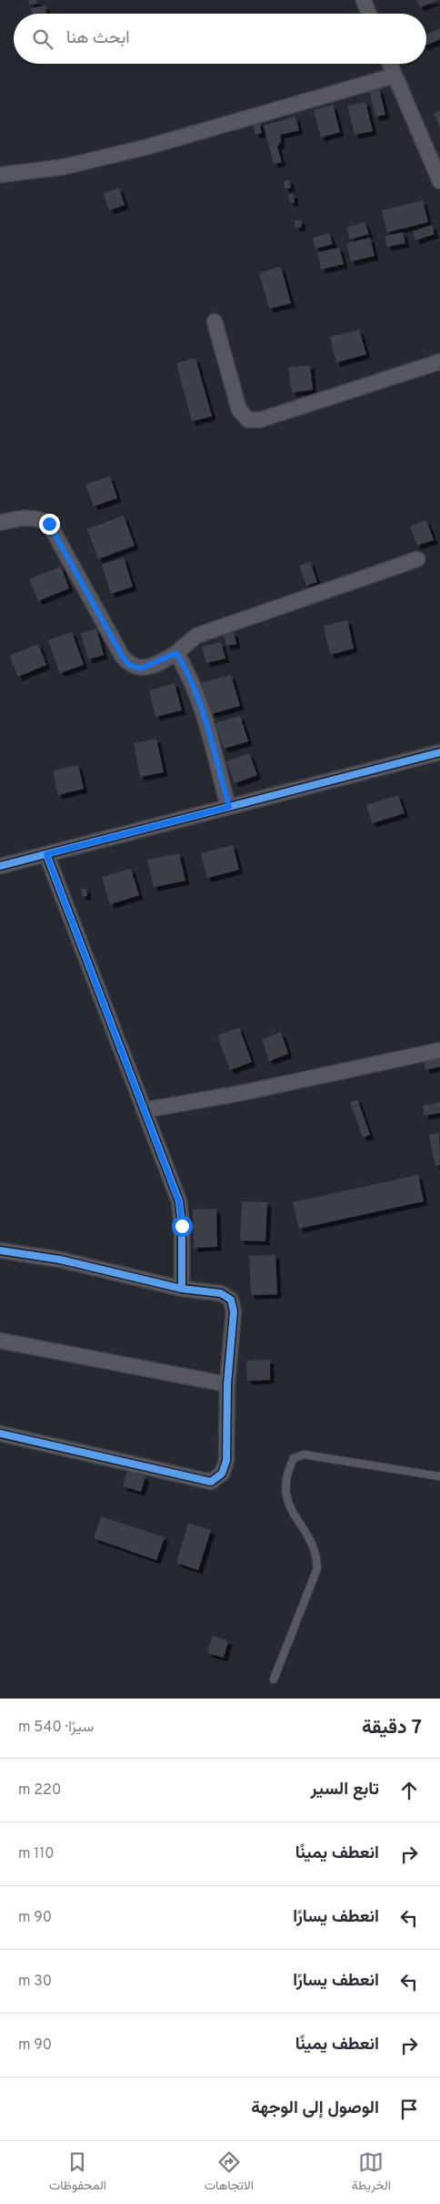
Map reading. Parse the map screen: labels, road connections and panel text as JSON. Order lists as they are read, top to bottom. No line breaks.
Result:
{"page":{"search":"ابحث هنا","heading":["7 دقيقة","سيرًا · 540 m"],"list":[["تابع السير","220 m"],["انعطف يمينًا","110 m"],["انعطف يسارًا","90 m"],["انعطف يسارًا","30 m"],["انعطف يمينًا","90 m"],"الوصول إلى الوجهة"],"nav":["الخريطة","الاتجاهات","المحفوظات"]}}
